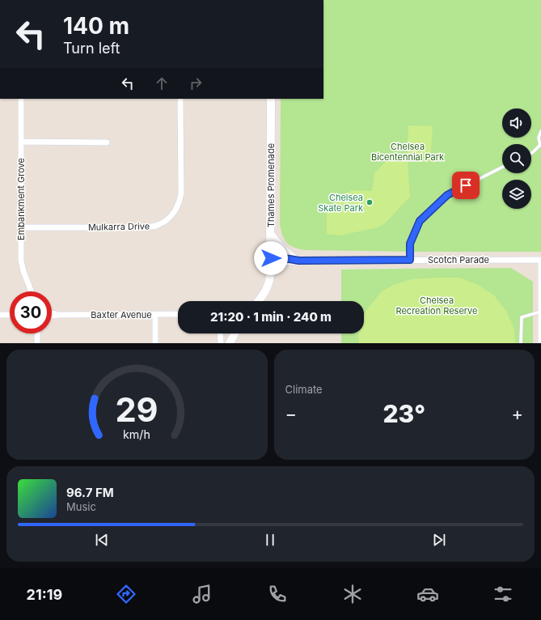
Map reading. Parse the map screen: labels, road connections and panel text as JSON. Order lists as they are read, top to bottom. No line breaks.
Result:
{"streets":{"main road":["Thames Promenade"],"street":["Embankment Grove","Mulkarra Drive","Scotch Parade","Baxter Avenue"]},"crossings":[["Thames Promenade","Scotch Parade"],["Embankment Grove","Mulkarra Drive"]],"parks":["Chelsea Bicentennial Park","Chelsea Recreation Reserve"],"places":["Chelsea Skate Park"],"page":{"turn":["140 m","Turn left"],"limit":"30","trip":"21:20 · 1 min · 240 m","tile":"Climate","heat":["−","23°","+"],"song":["96.7 FM","Music"],"tabs":"21:19","gauge":["29","km/h"]}}
